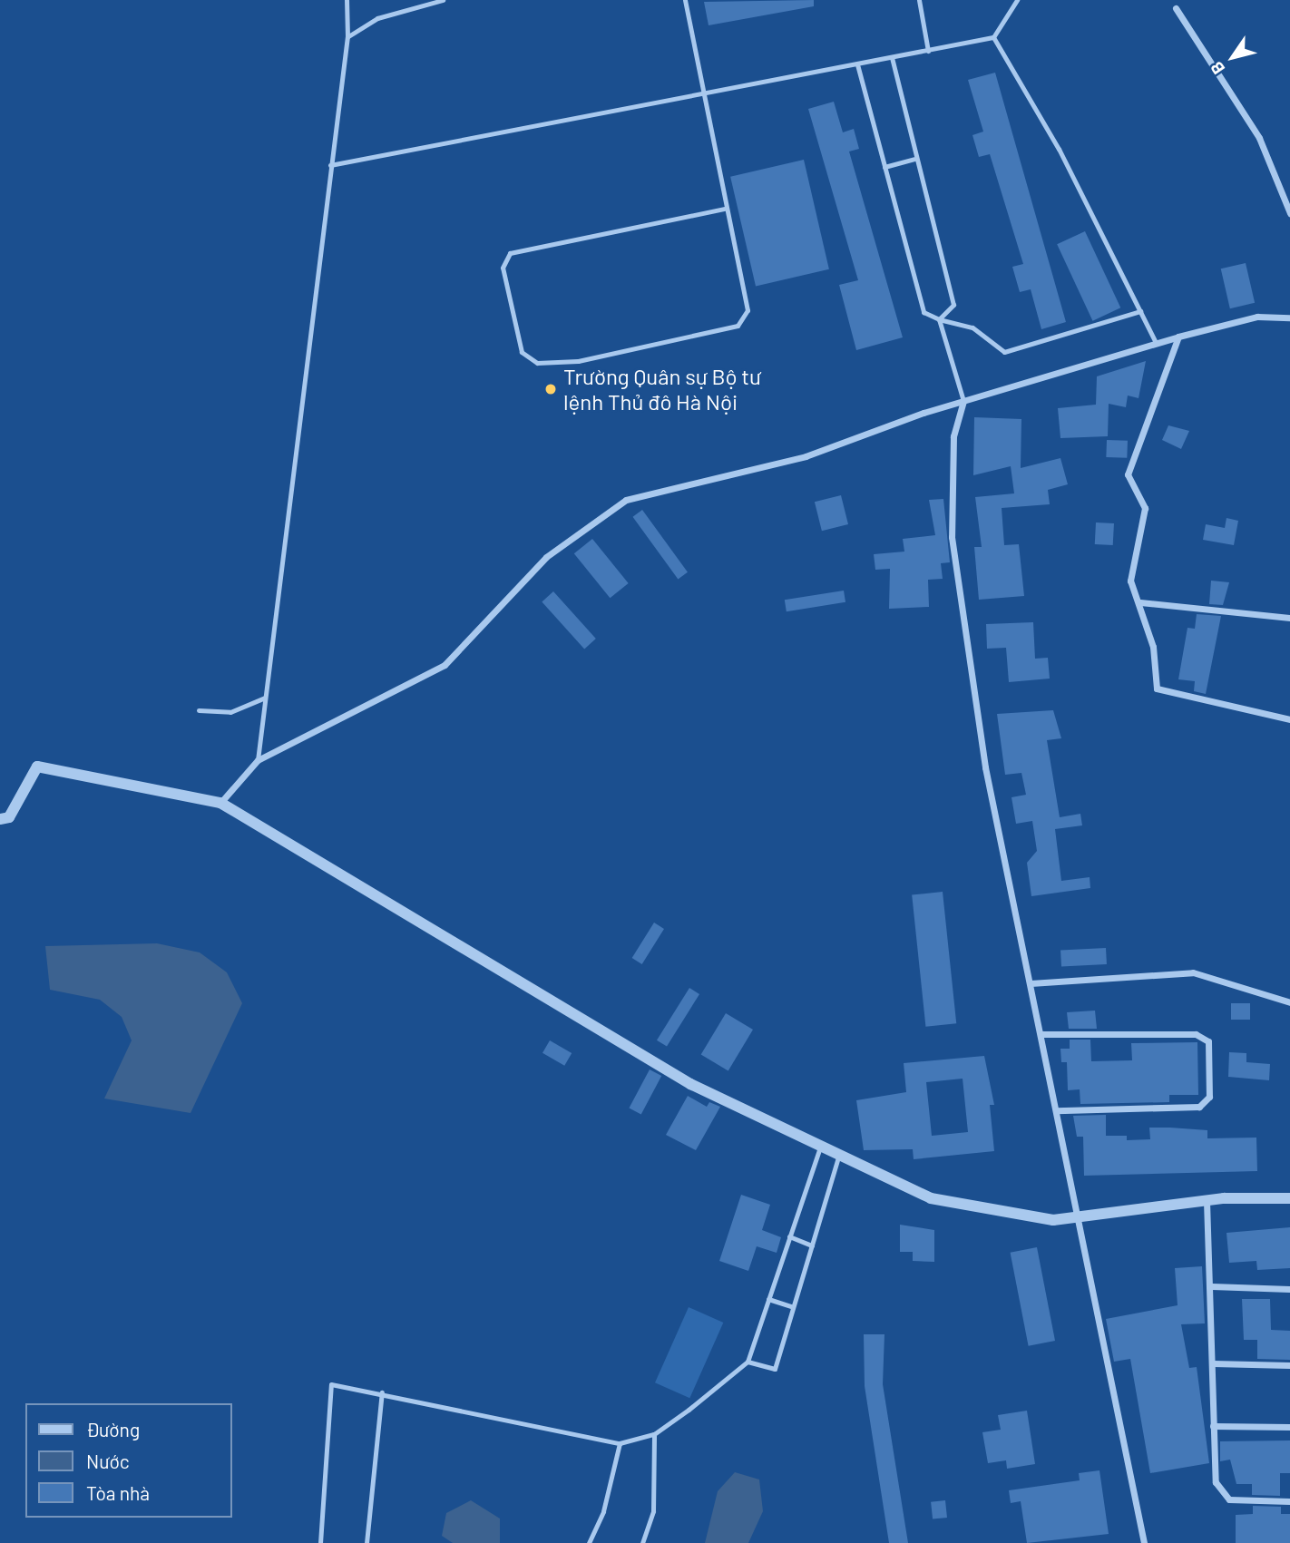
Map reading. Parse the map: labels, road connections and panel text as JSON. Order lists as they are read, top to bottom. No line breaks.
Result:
{"places":["Trường Quân sự Bộ tư lệnh Thủ đô Hà Nội"],"legend":["Đường","Nước","Tòa nhà"],"north":"bottom left"}
